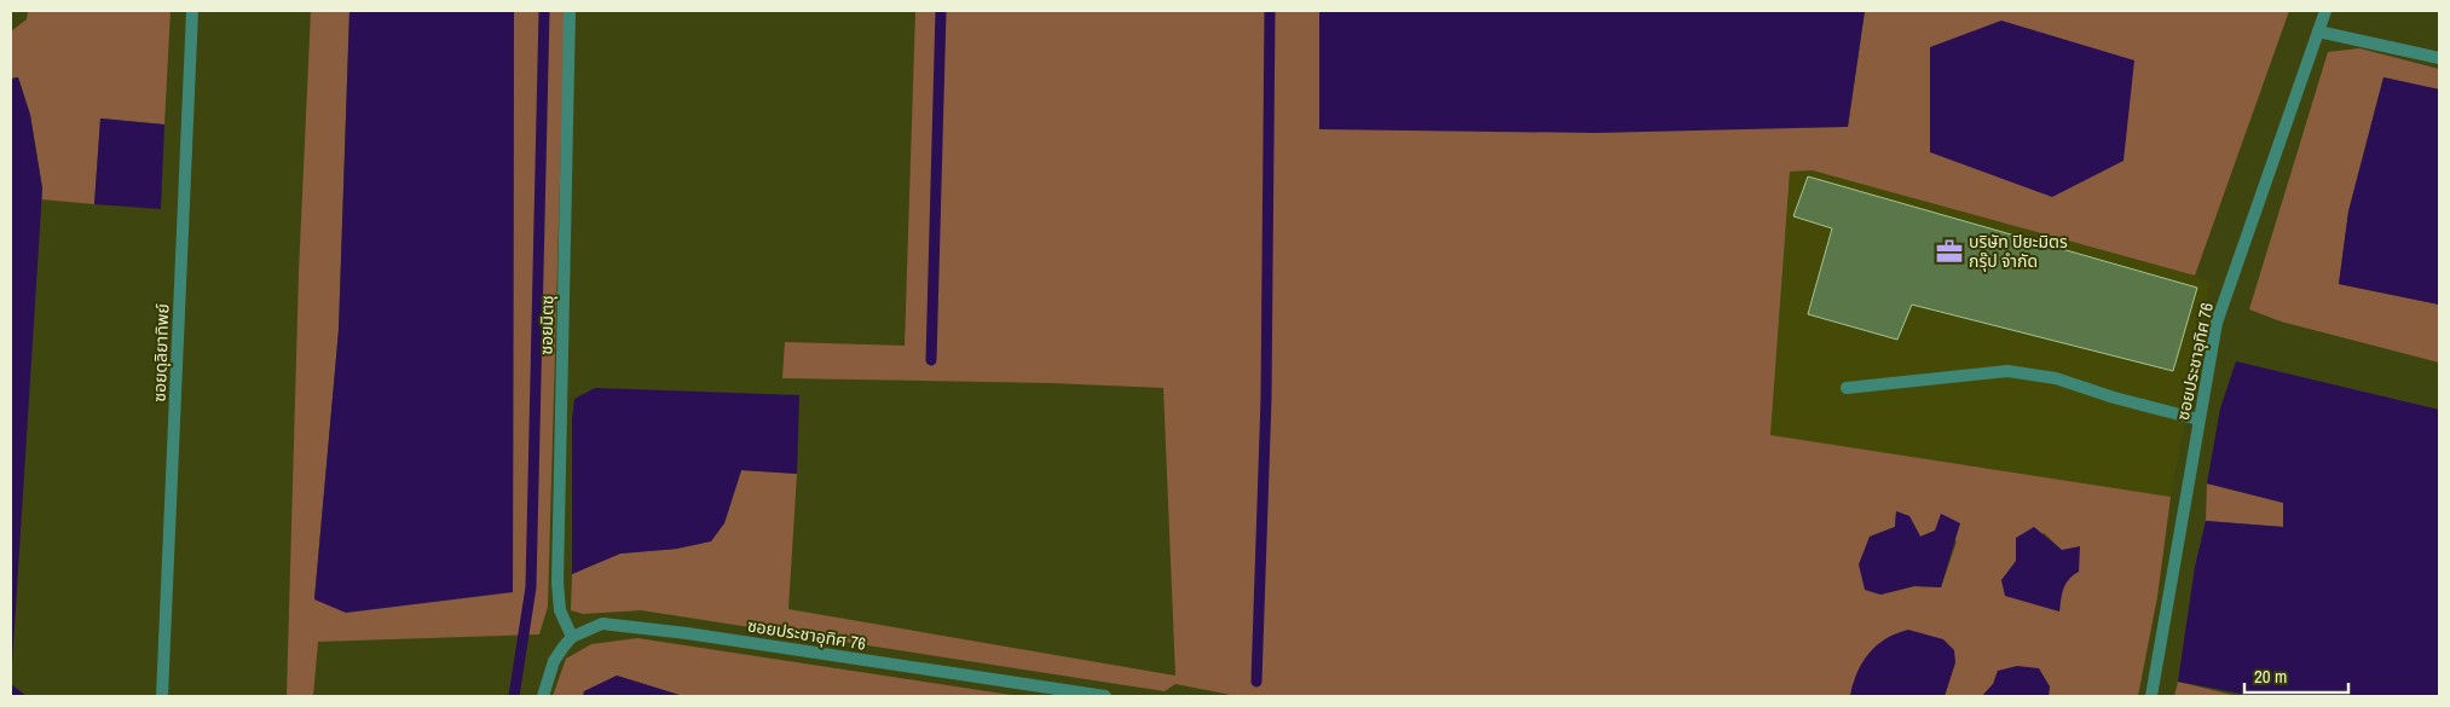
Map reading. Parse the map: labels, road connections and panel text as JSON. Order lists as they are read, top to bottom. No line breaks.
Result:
{"streets":{"street":["ซอยมิตซุ","ซอยดุลิยาทิพย์","ซอยประชาอุทิศ 76"]},"crossings":[["ซอยมิตซุ","ซอยประชาอุทิศ 76"]],"places":{"office":["บริษัท ปิยะมิตร กรุ๊ป จำกัด"]},"scale_bar":"20 m"}
